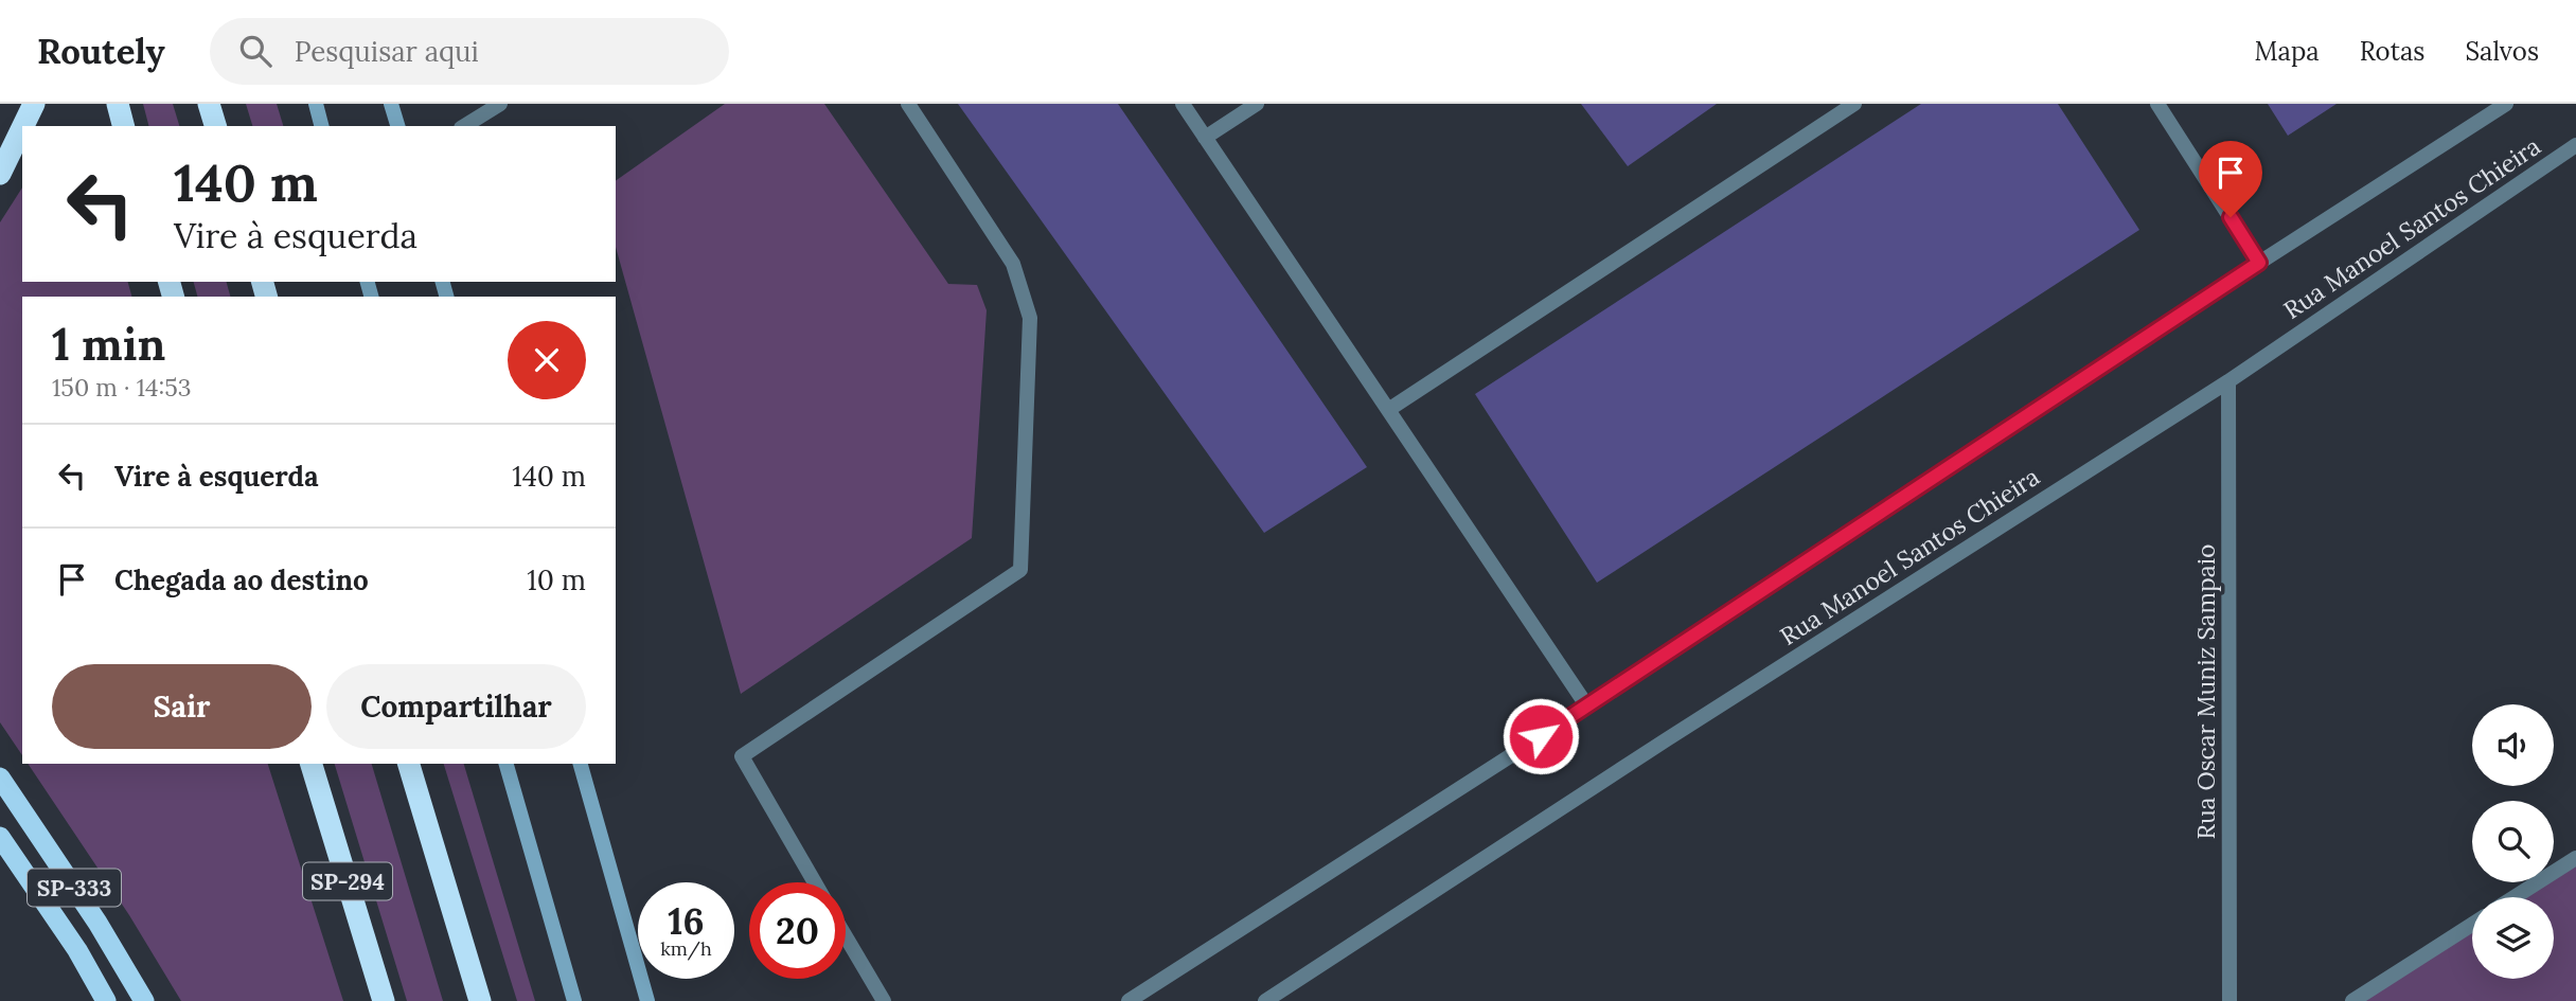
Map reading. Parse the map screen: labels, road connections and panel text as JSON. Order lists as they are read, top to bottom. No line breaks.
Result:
{"streets":{"highway":["SP-294","SP-333"],"street":["Rua Manoel Santos Chieira","Rua Oscar Muniz Sampaio"]},"crossings":[["Rua Manoel Santos Chieira","Rua Oscar Muniz Sampaio"]],"page":{"header":"Routely","search":"Pesquisar aqui","nav":["Mapa","Rotas","Salvos"],"turn":["140 m","Vire à esquerda"],"heading":["1 min","150 m · 14:53"],"list":[{"name":"Vire à esquerda","value":"140 m"},{"name":"Chegada ao destino","value":"10 m"}],"buttons":["Sair","Compartilhar"],"speed":"16 km/h","limit":"20"}}
